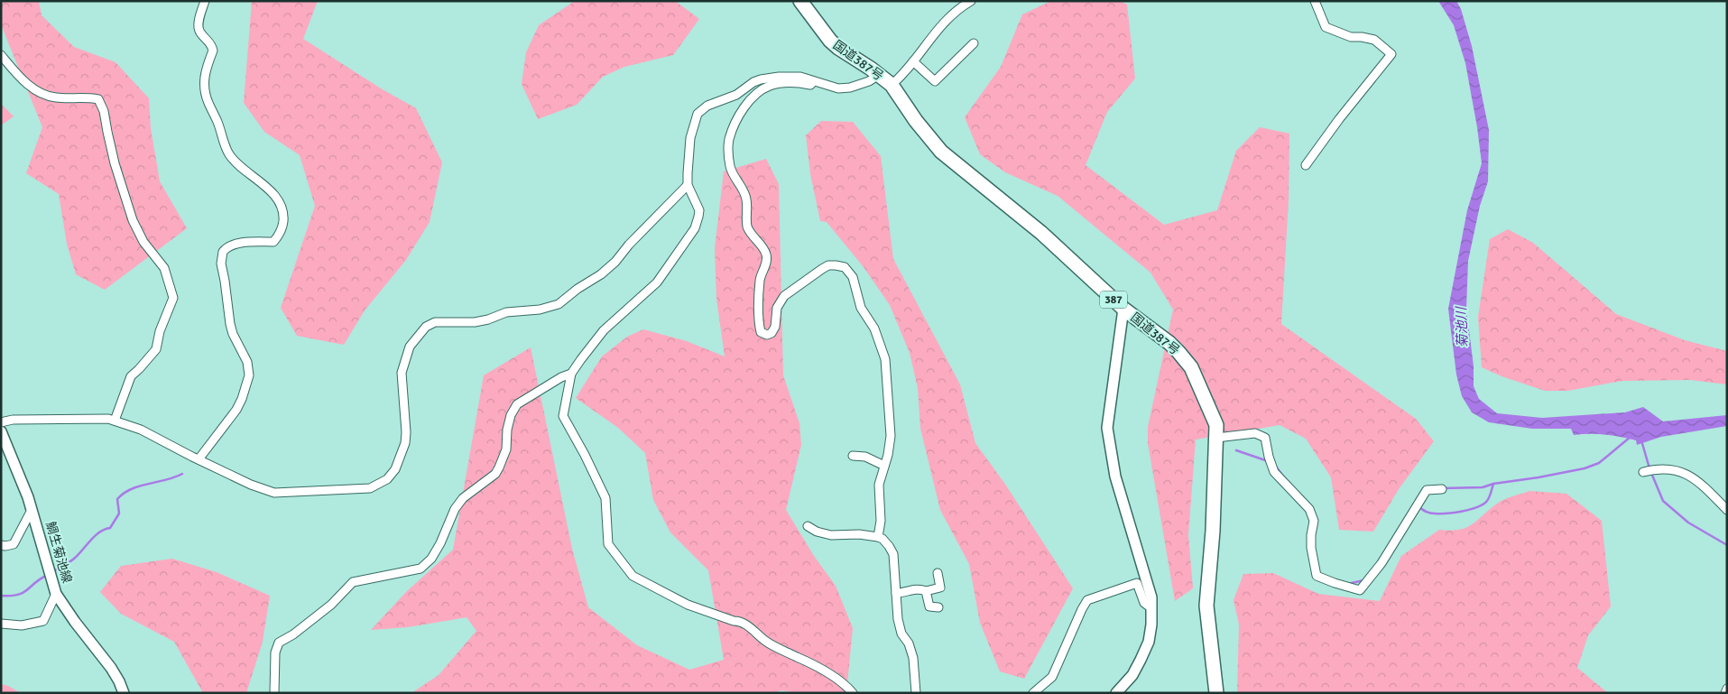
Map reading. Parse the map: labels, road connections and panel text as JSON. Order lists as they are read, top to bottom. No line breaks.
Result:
{"streets":{"highway":["国道387号","387"],"street":["鯛生菊池線"]},"water":["菊池川"]}
